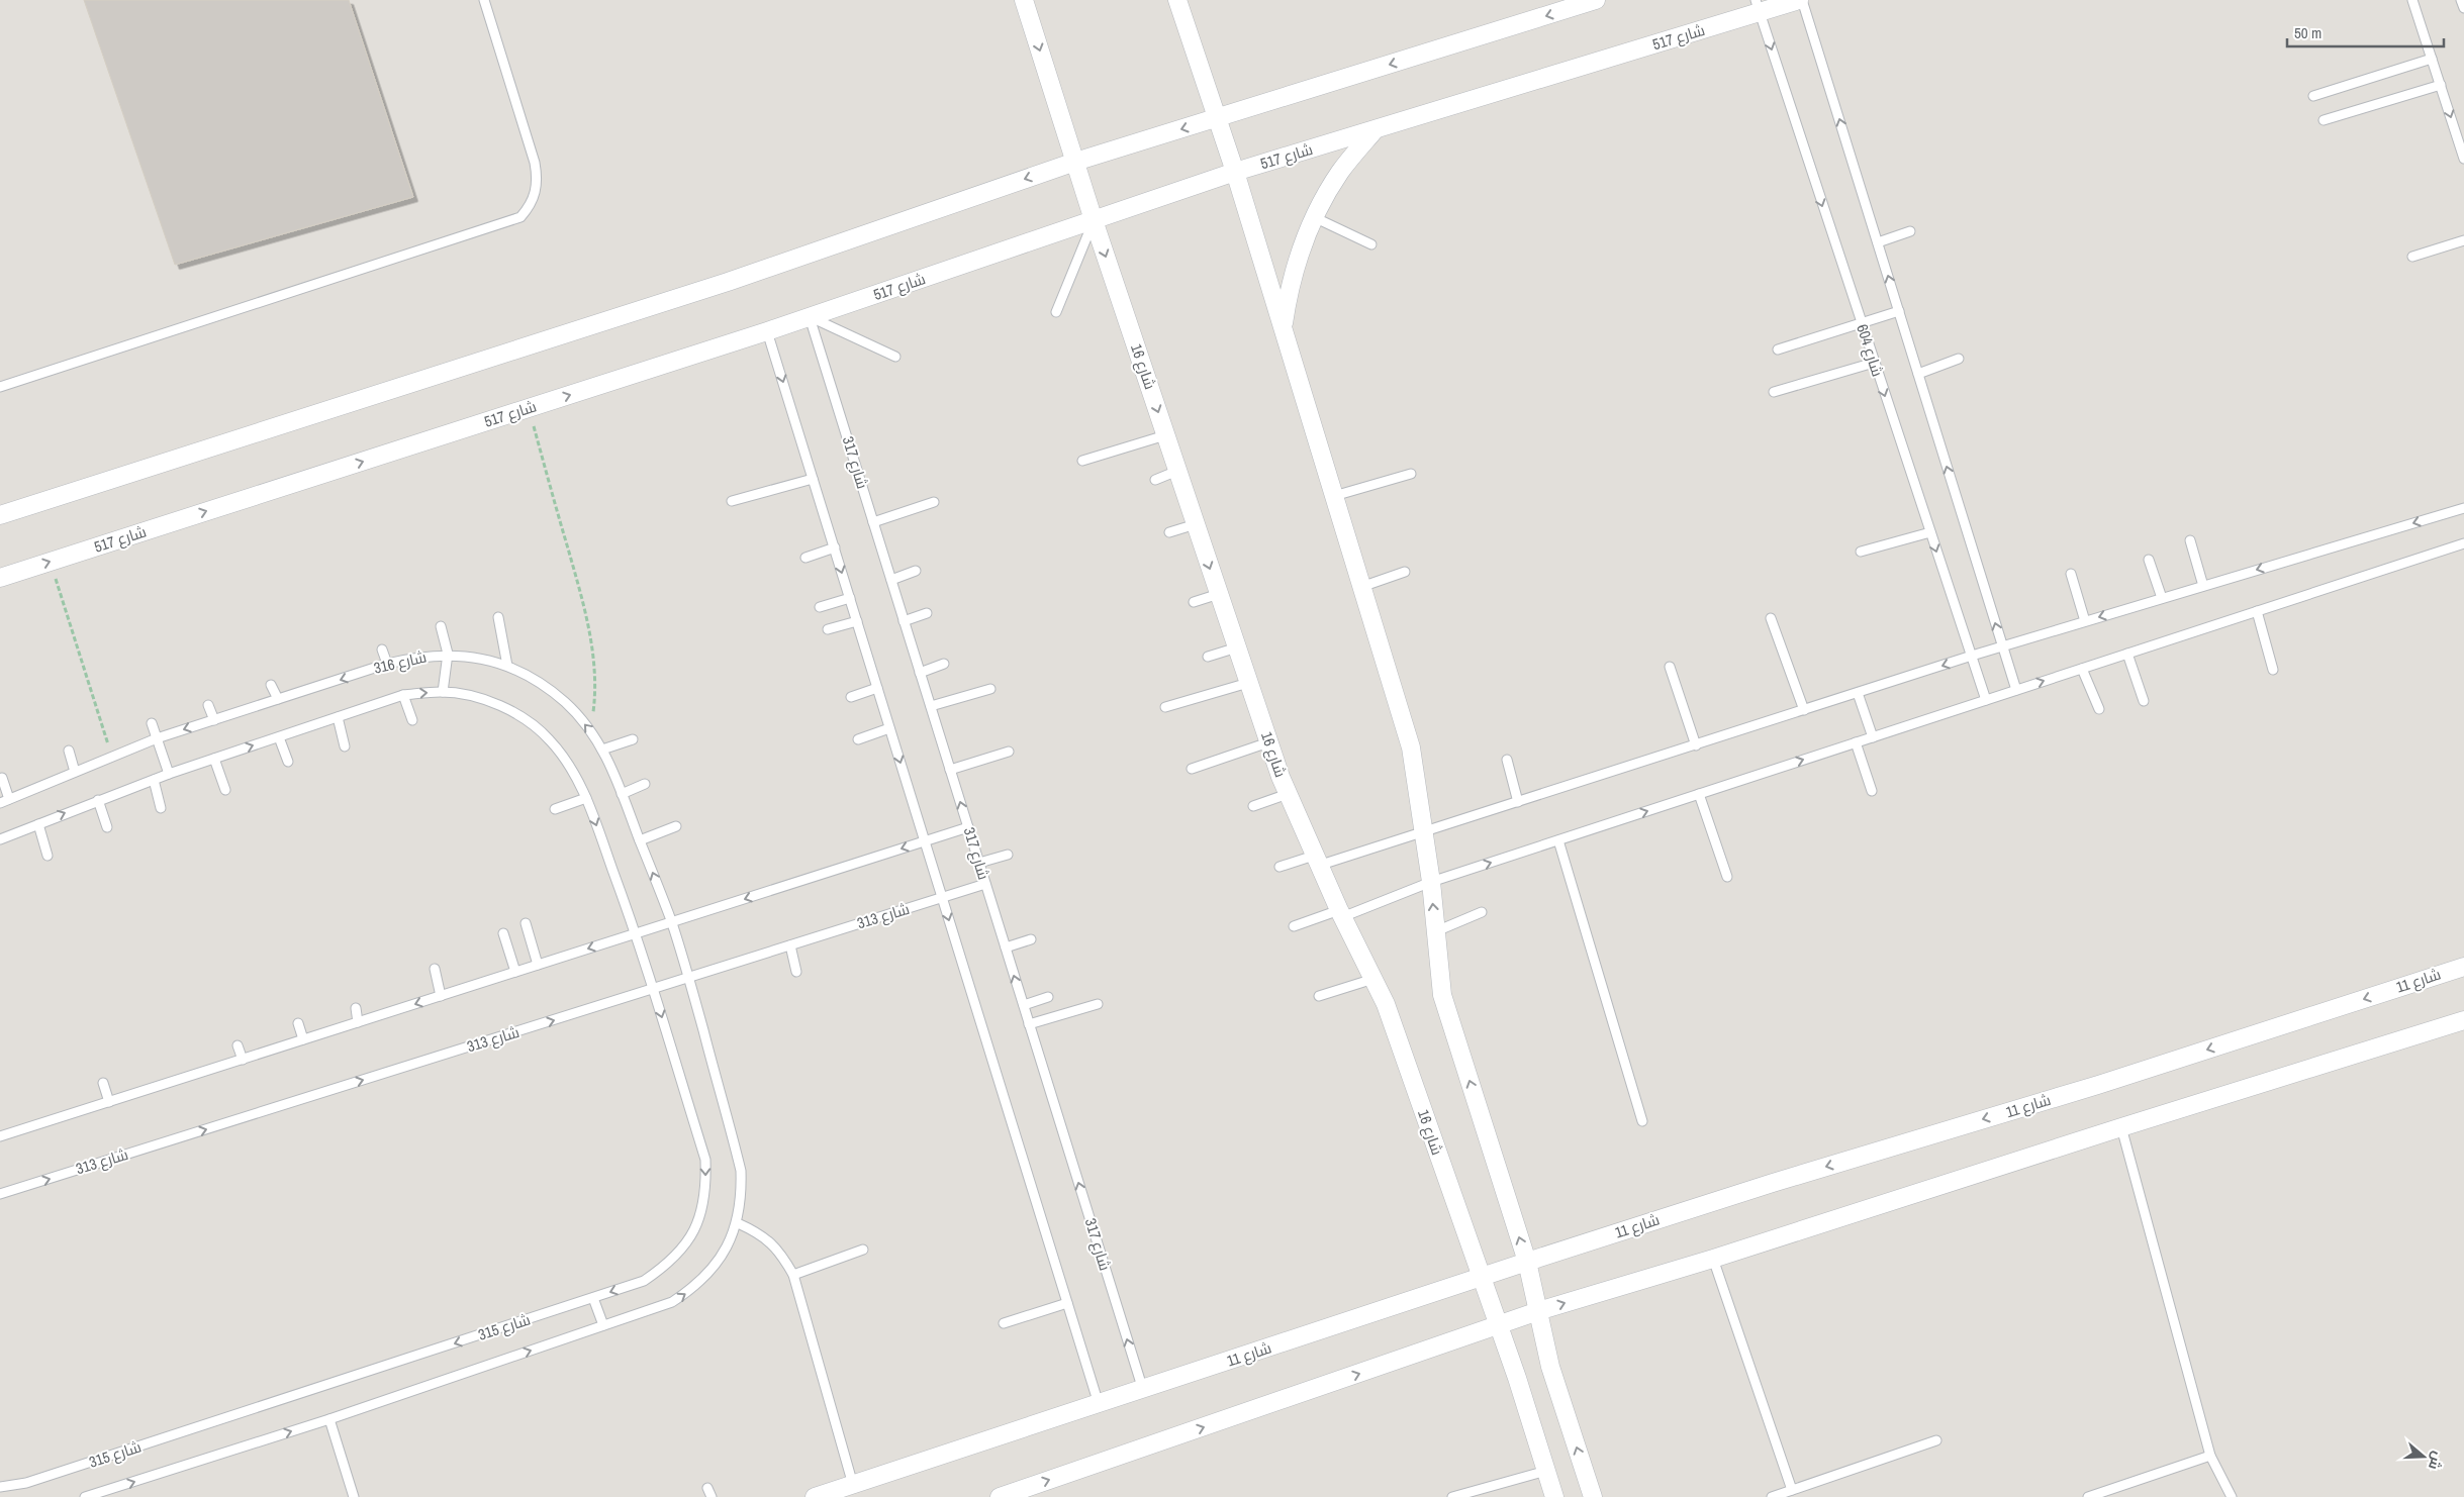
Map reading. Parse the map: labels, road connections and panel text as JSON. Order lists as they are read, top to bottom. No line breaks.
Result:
{"streets":{"street":["شارع 517","شارع 16","شارع 11"],"lane":["شارع 604","شارع 317","شارع 316","شارع 313","شارع 315"]},"crossings":[["شارع 517","شارع 604"],["شارع 517","شارع 16"],["شارع 517","شارع 317"],["شارع 16","شارع 11"],["شارع 317","شارع 313"],["شارع 317","شارع 11"],["شارع 316","شارع 315"],["شارع 313","شارع 315"]],"one_way":["شارع 316"],"scale_bar":"50 m","north":"right"}
